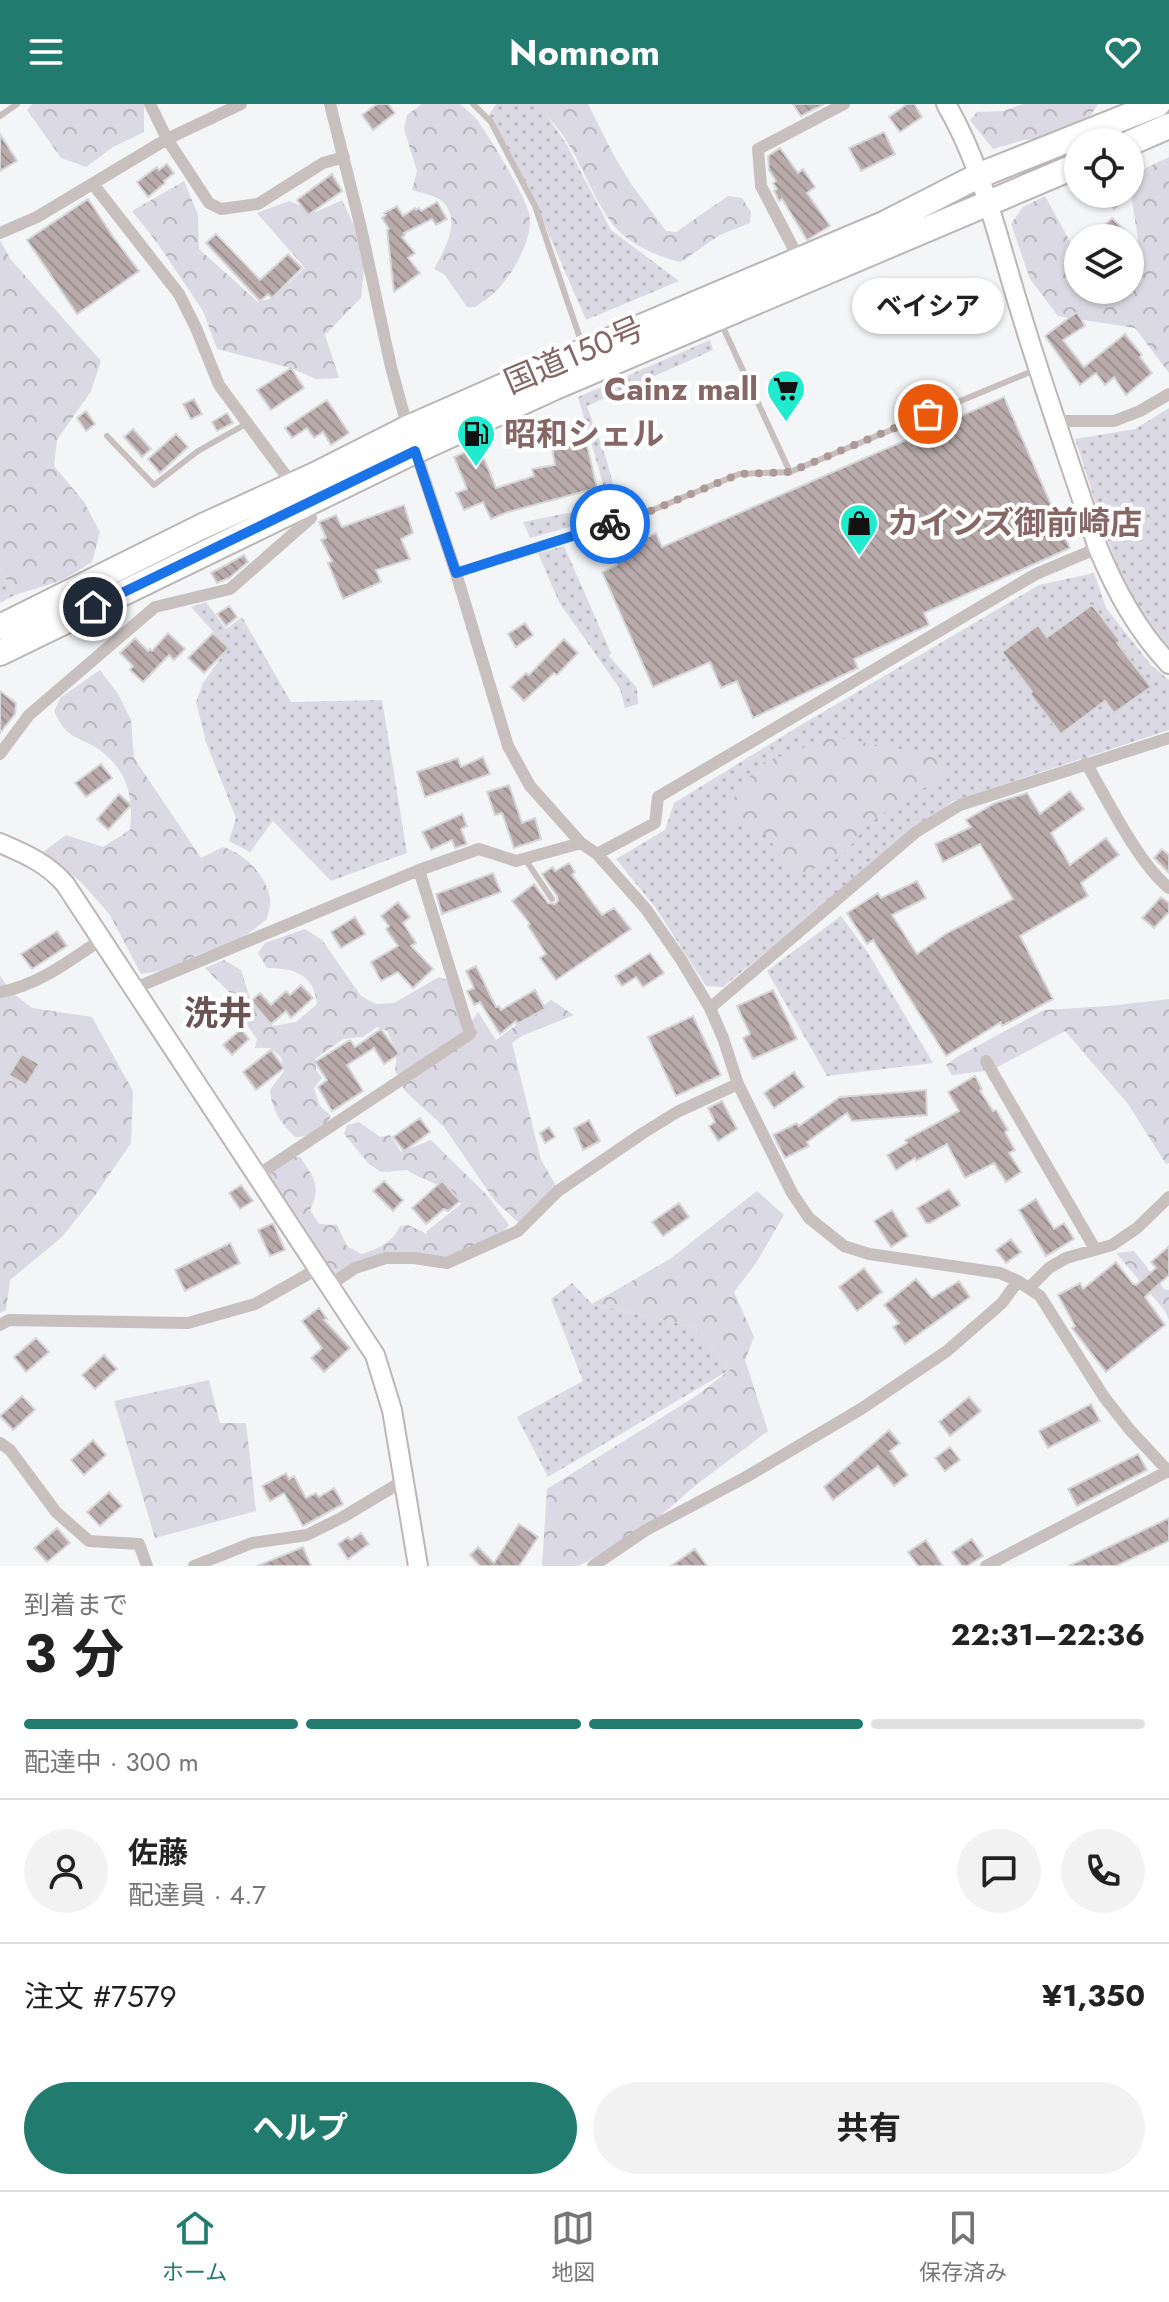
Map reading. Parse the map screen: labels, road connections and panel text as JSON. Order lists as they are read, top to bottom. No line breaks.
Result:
{"streets":{"highway":["国道150号"]},"districts":["洗井"],"places":{"other":["ベイシア"],"supermarket":["Cainz mall"],"fuel station":["昭和シェル"],"shop":["カインズ御前崎店"]},"page":{"header":"Nomnom","bubble":"ベイシア","heading":["3 分","到着まで","22:31–22:36"],"panel":["佐藤","配達員 · 4.7","注文 #7579","¥1,350"],"bar":"配達中 · 300 m","buttons":["ヘルプ","共有"],"tabs":["ホーム","地図","保存済み"]}}
